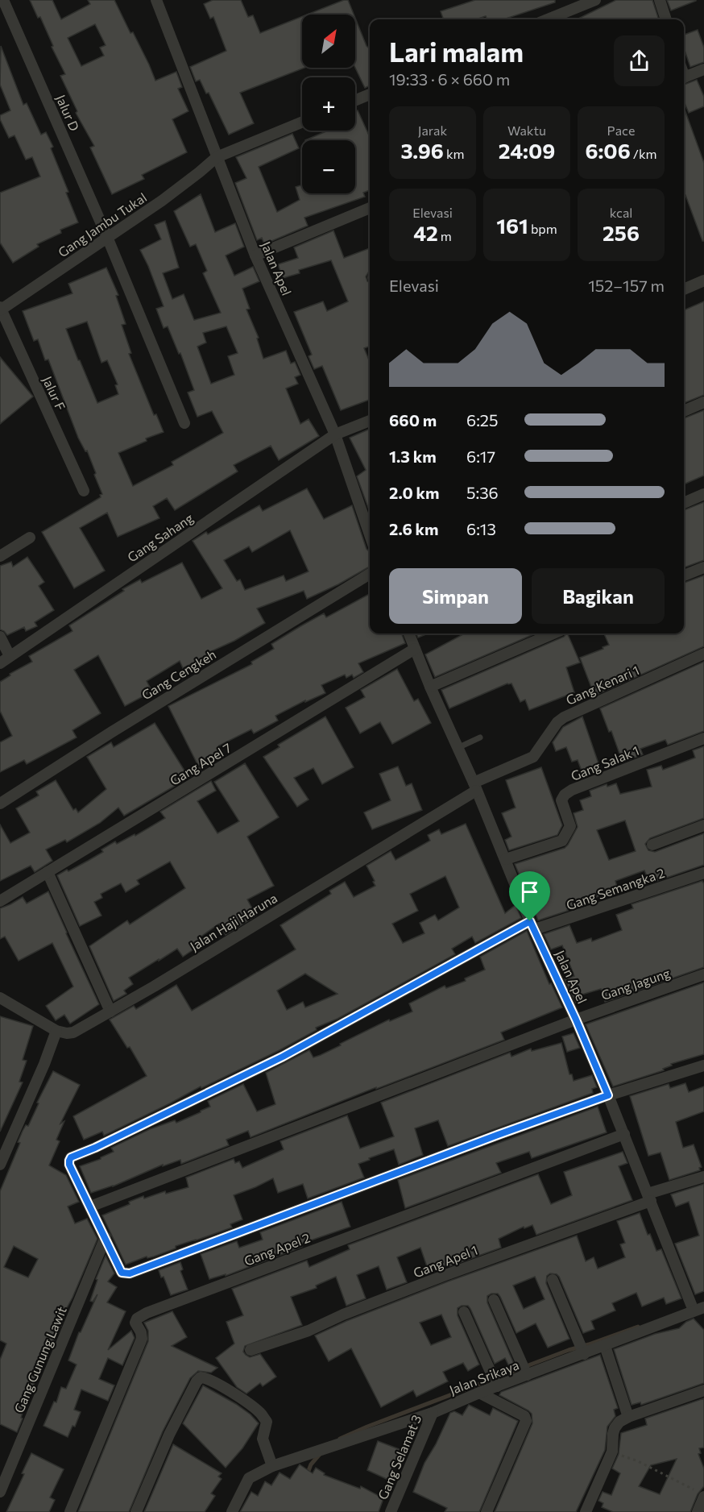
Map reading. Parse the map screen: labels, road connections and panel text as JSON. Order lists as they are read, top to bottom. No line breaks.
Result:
{"streets":{"street":["Jalur D","Gang Jambu Tukal","Jalan Apel","Jalur F","Gang Sahang","Gang Cengkeh","Gang Kenari 1","Gang Salak 1","Gang Apel 7","Gang Semangka 2","Jalan Haji Haruna","Gang Jagung","Gang Apel 2","Gang Apel 1","Gang Gunung Lawit","Jalan Srikaya","Gang Selamat 3"]},"crossings":[["Jalur D","Gang Jambu Tukal"],["Gang Jambu Tukal","Jalan Apel"],["Gang Jambu Tukal","Jalur F"],["Jalan Apel","Gang Sahang"],["Jalan Apel","Gang Kenari 1"],["Jalan Apel","Gang Salak 1"],["Jalan Apel","Gang Apel 7"],["Jalan Apel","Gang Semangka 2"],["Jalan Apel","Jalan Haji Haruna"],["Jalan Apel","Gang Jagung"],["Jalan Apel","Gang Apel 2"],["Jalan Apel","Gang Apel 1"],["Jalan Apel","Jalan Srikaya"],["Gang Kenari 1","Jalan Haji Haruna"],["Gang Semangka 2","Gang Jagung"],["Jalan Srikaya","Gang Selamat 3"]],"north":"top right","page":{"map_buttons":["+","−"],"heading":["Lari malam","19:33 · 6 × 660 m"],"stats":[["Jarak","3.96 km"],["Waktu","24:09"],["Pace","6:06 /km"],["Elevasi","42 m"],["161 bpm"],["kcal","256"]],"chart":["Elevasi","152–157 m"],"list":[{"name":"660 m","note":"6:25"},{"name":"1.3 km","note":"6:17"},{"name":"2.0 km","note":"5:36"},{"name":"2.6 km","note":"6:13"}],"buttons":["Simpan","Bagikan"]}}
